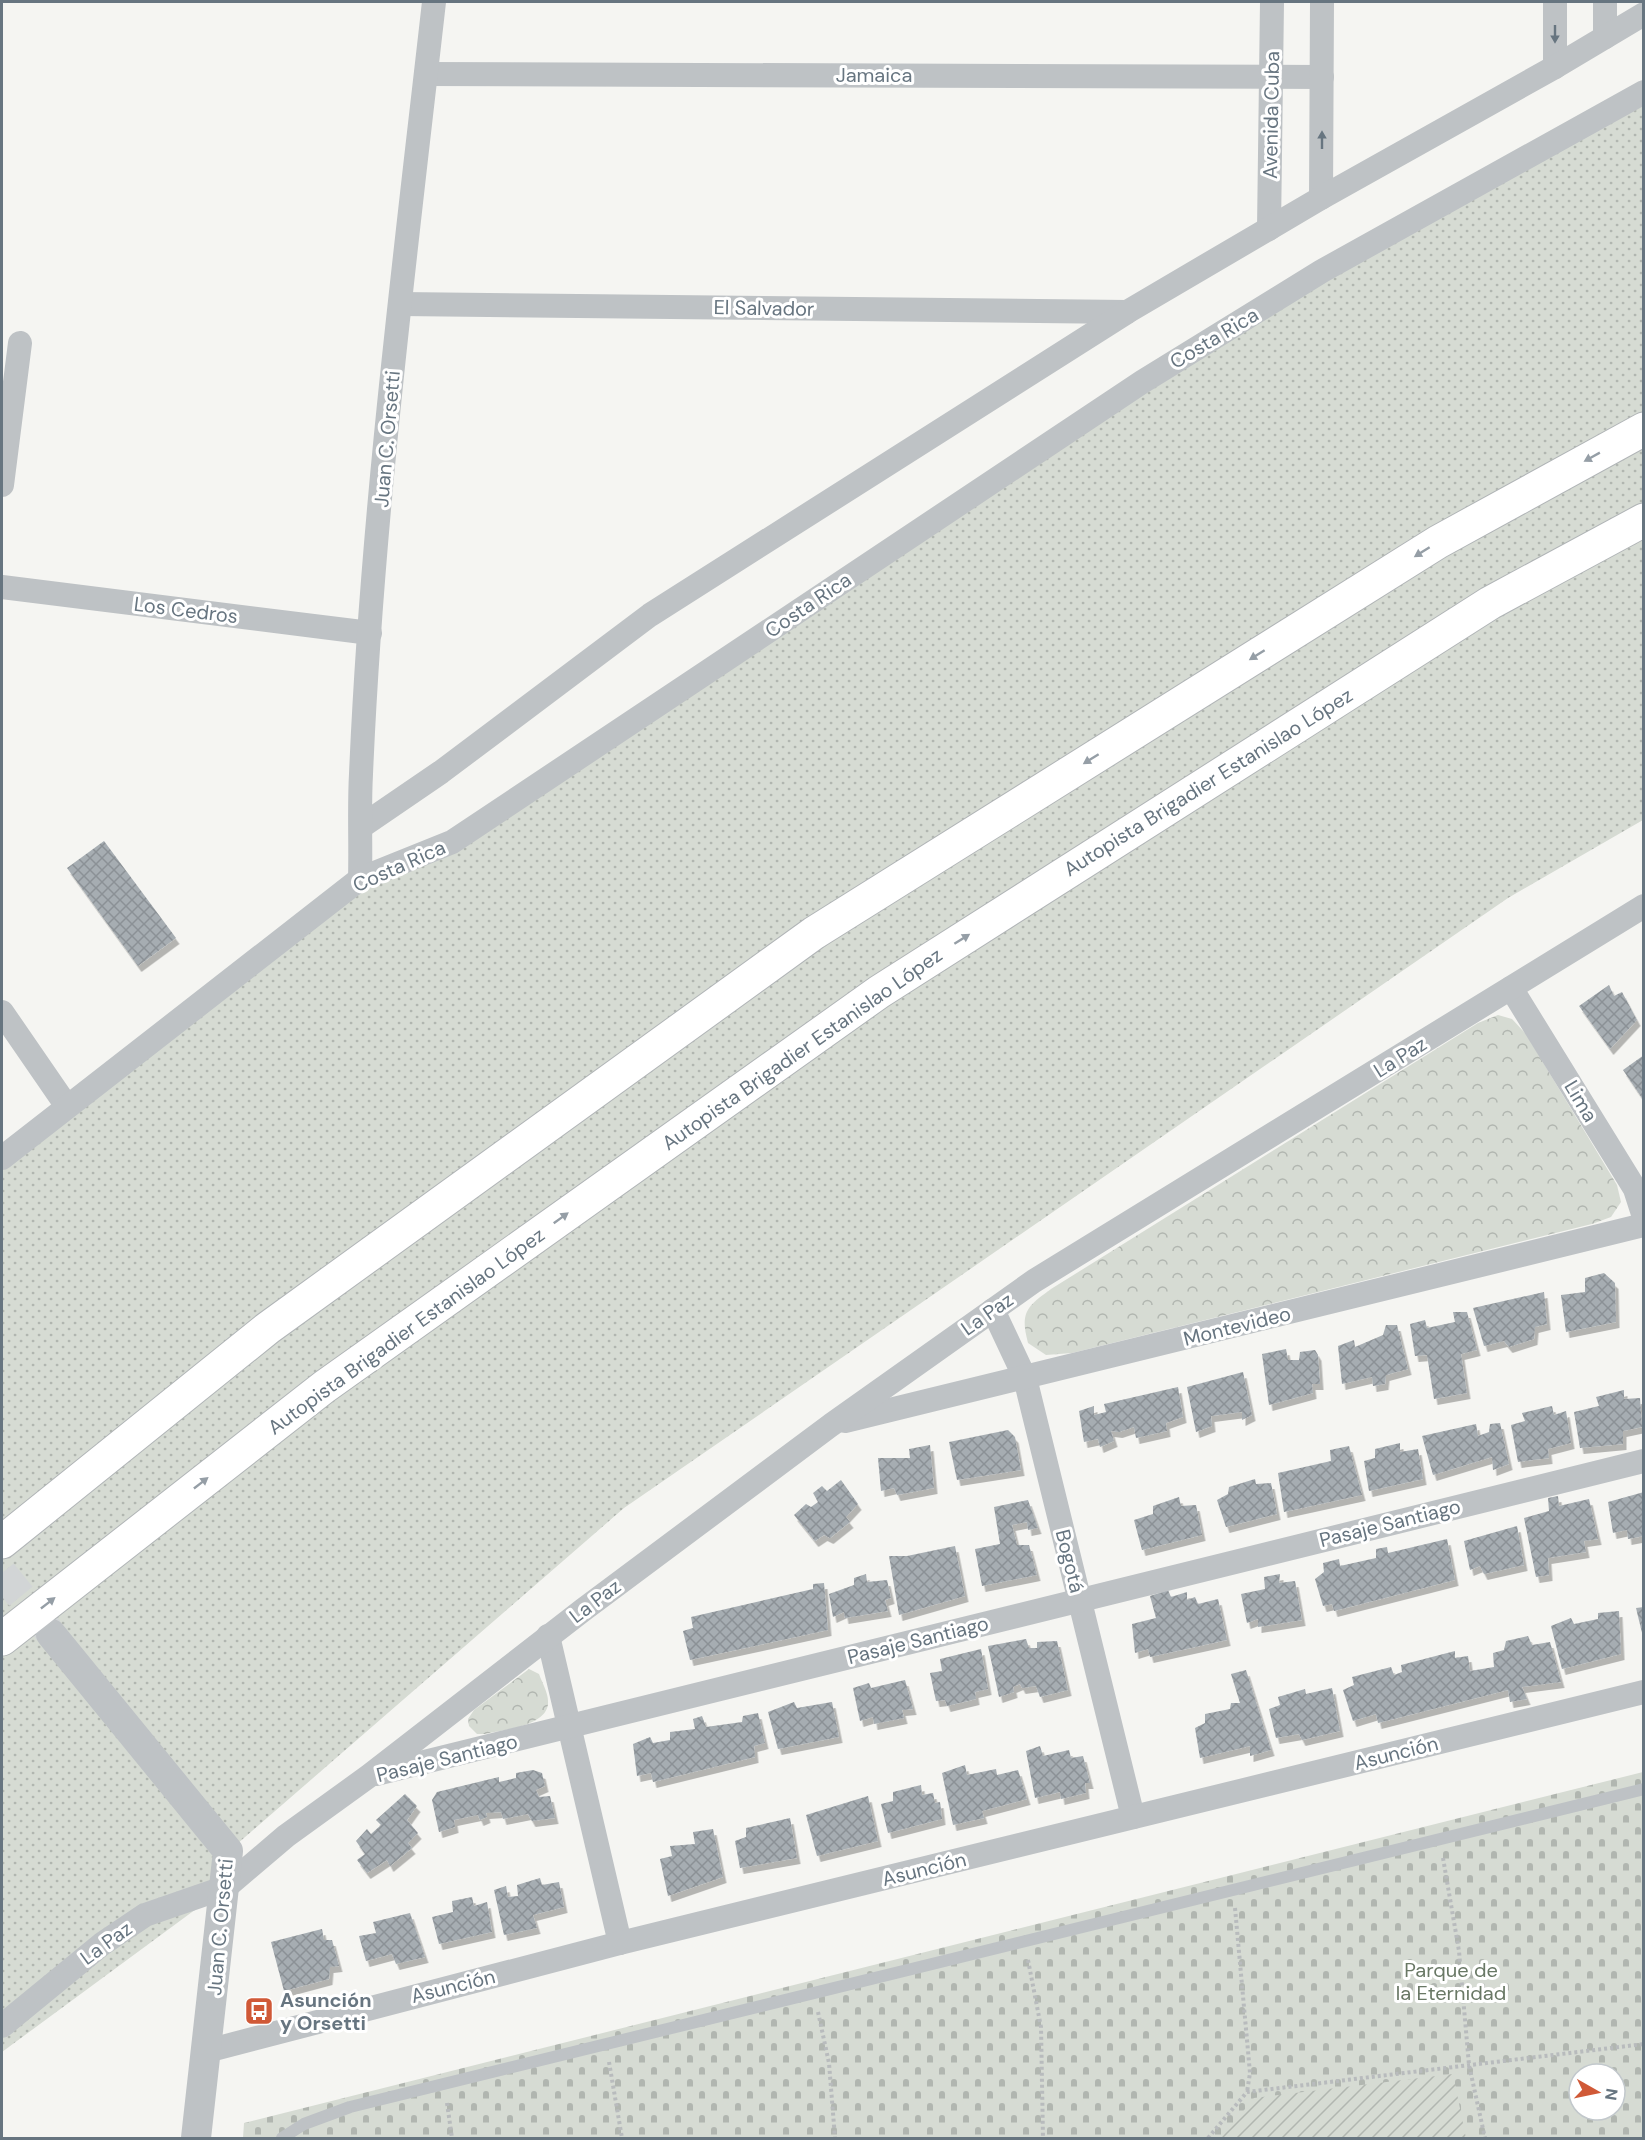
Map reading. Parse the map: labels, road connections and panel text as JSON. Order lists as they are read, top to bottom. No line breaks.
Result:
{"streets":{"highway":["Autopista Brigadier Estanislao López"],"street":["Jamaica","Avenida Cuba","El Salvador","Costa Rica","Juan C. Orsetti","Los Cedros","La Paz","Lima","Montevideo","Pasaje Santiago","Bogotá","Asunción"]},"crossings":[["Jamaica","Avenida Cuba"],["Jamaica","Juan C. Orsetti"],["El Salvador","Juan C. Orsetti"],["Costa Rica","Juan C. Orsetti"],["Juan C. Orsetti","Los Cedros"],["Juan C. Orsetti","La Paz"],["Juan C. Orsetti","Pasaje Santiago"],["Juan C. Orsetti","Asunción"],["La Paz","Lima"],["La Paz","Montevideo"],["La Paz","Pasaje Santiago"],["La Paz","Bogotá"],["Montevideo","Bogotá"],["Pasaje Santiago","Bogotá"],["Bogotá","Asunción"]],"parks":["Parque de la Eternidad"],"places":{"bus stop":["Asunción y Orsetti"]},"north":"right"}
